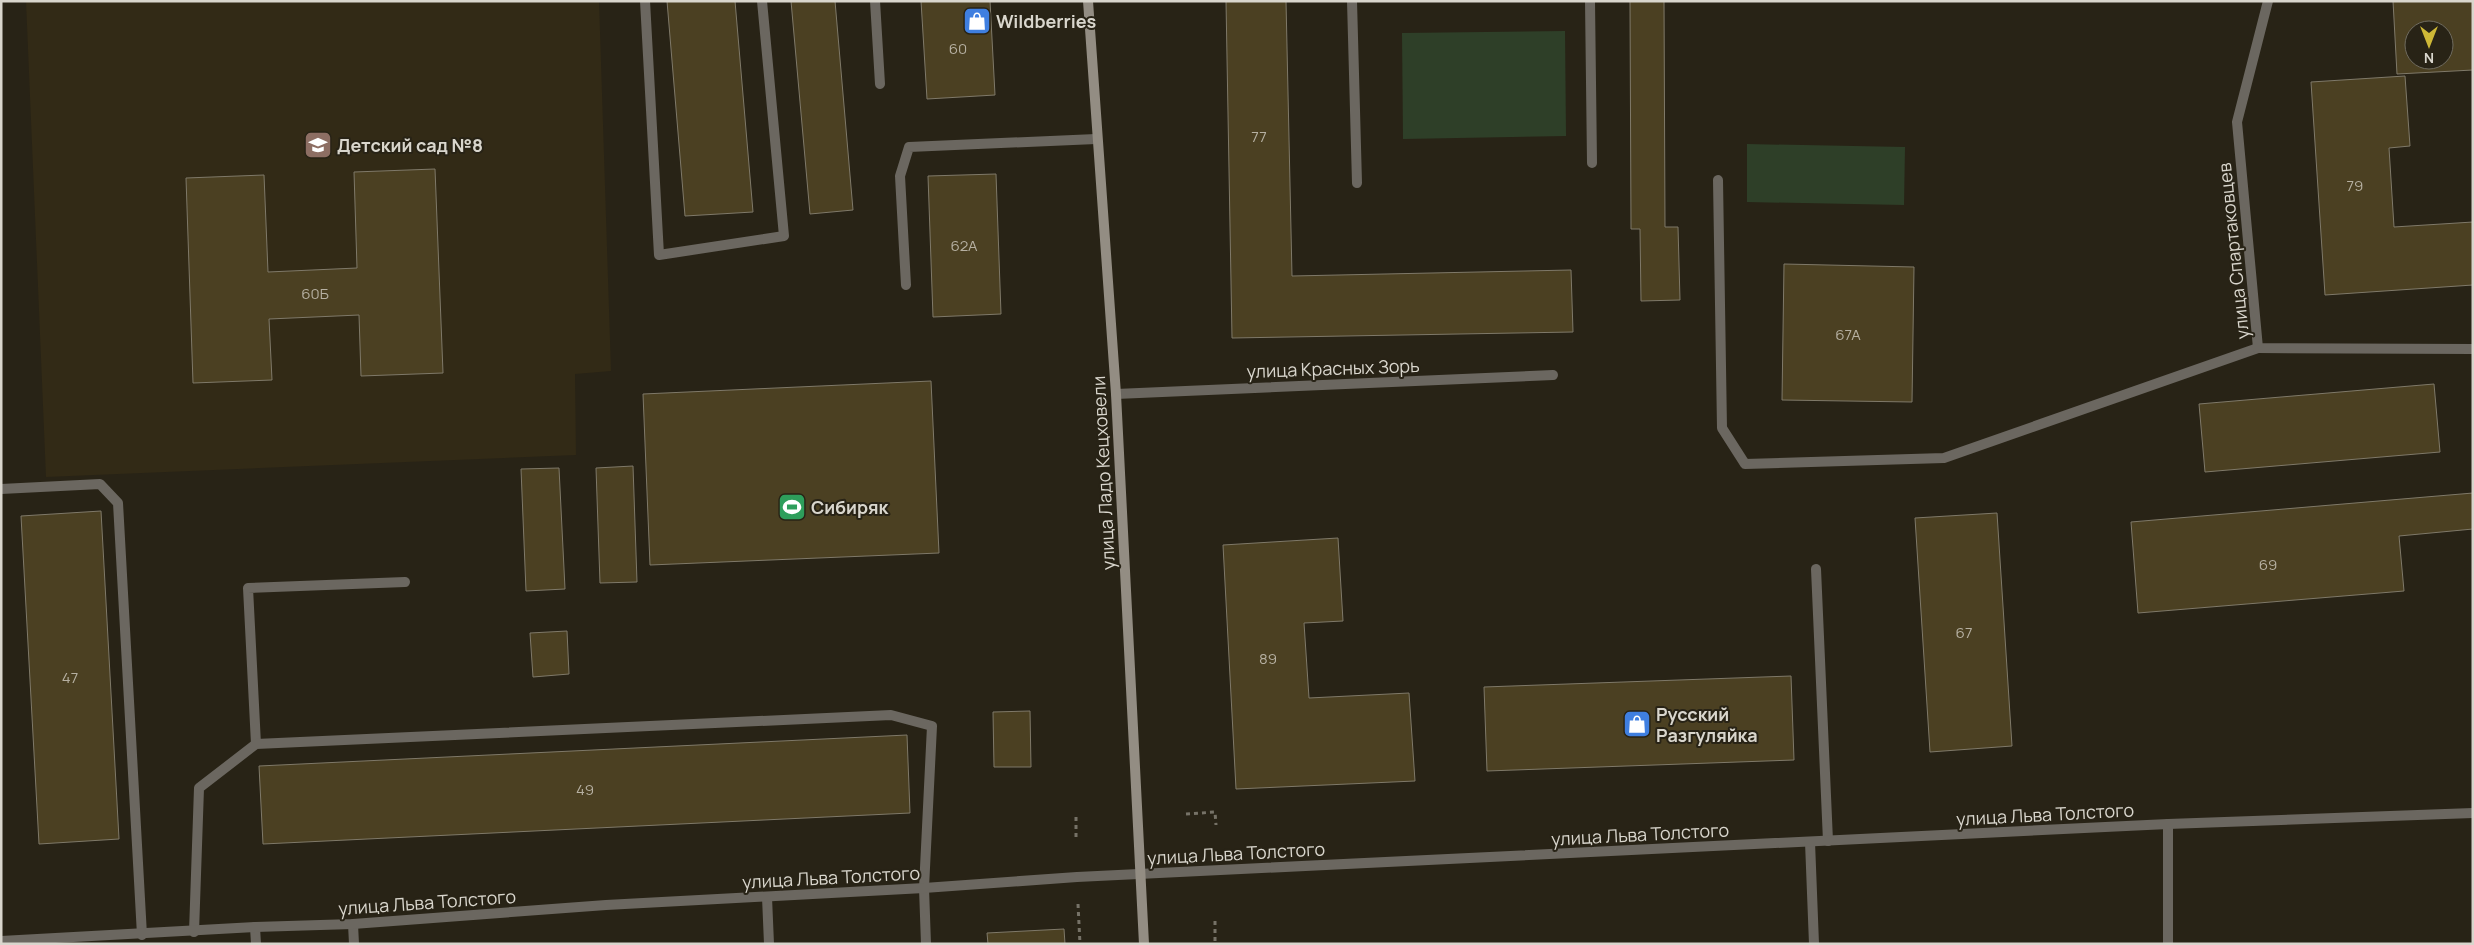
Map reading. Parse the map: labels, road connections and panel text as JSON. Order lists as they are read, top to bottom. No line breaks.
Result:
{"streets":{"main road":["улица Ладо Кецховели"],"street":["улица Спартаковцев","улица Красных Зорь","улица Льва Толстого"]},"crossings":[["улица Красных Зорь","улица Ладо Кецховели"],["улица Ладо Кецховели","улица Льва Толстого"]],"places":{"shop":["Wildberries","Русский Разгуляйка"],"school or university":["Детский сад №8"],"sports":["Сибиряк"]},"house_numbers":["60","77","79","62А","60Б","67А","69","67","89","47","49"],"north":"bottom"}
